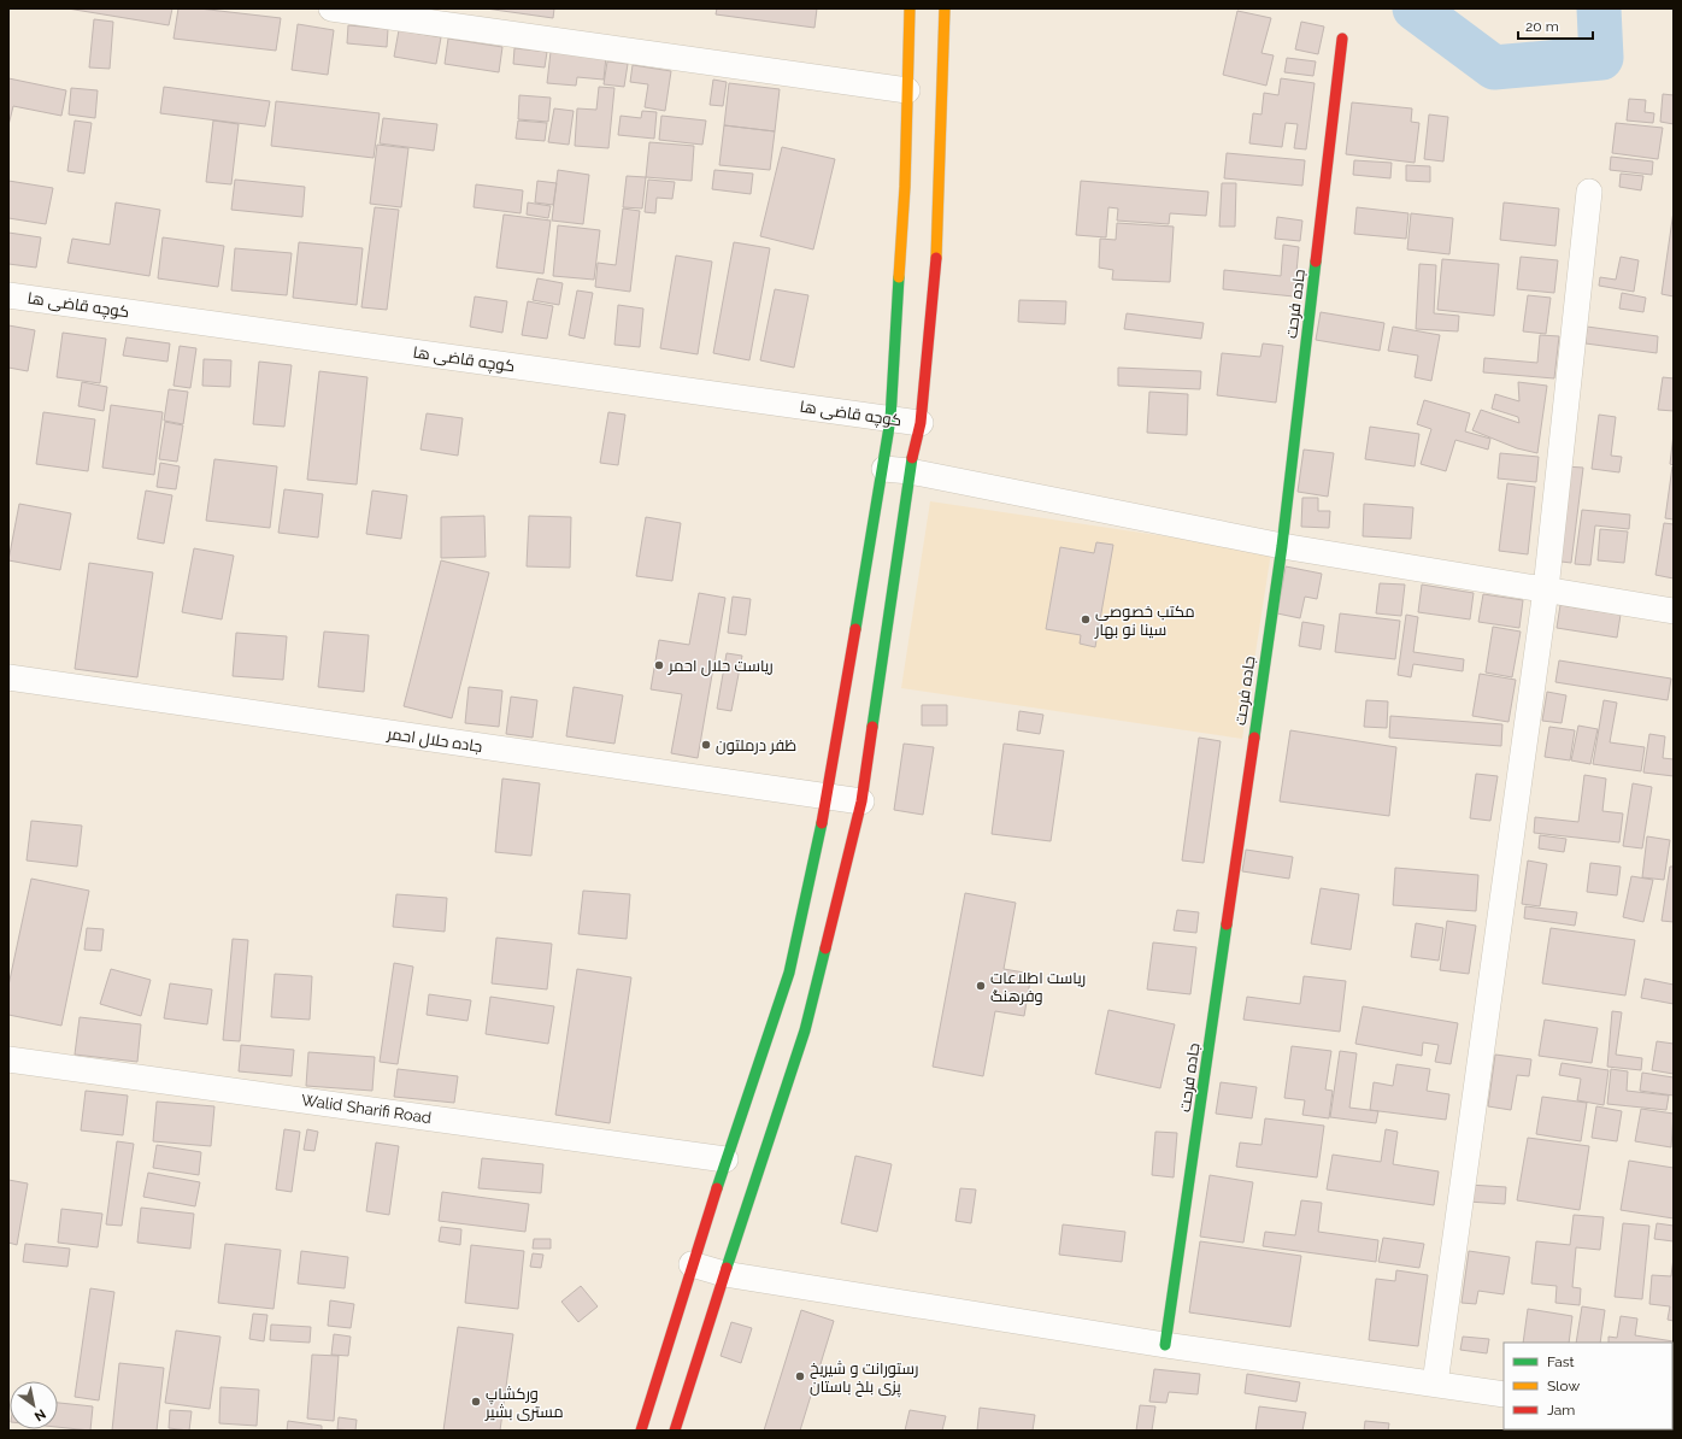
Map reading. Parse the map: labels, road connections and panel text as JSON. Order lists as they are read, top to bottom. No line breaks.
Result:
{"streets":{"street":["جاده فرحت","کوچه قاضی ها","جاده حلال احمر","Walid Sharifi Road"]},"places":["مکتب خصوصی سینا نو بهار","ریاست حلال احمر","ظفر درملتون","ریاست اطلاعات وفرهنگ","رستورانت و شیریخ پزی بلخ باستان","ورکشاپ مستری بشیر"],"legend":["Fast","Slow","Jam"],"scale_bar":"20 m","north":"bottom right"}
